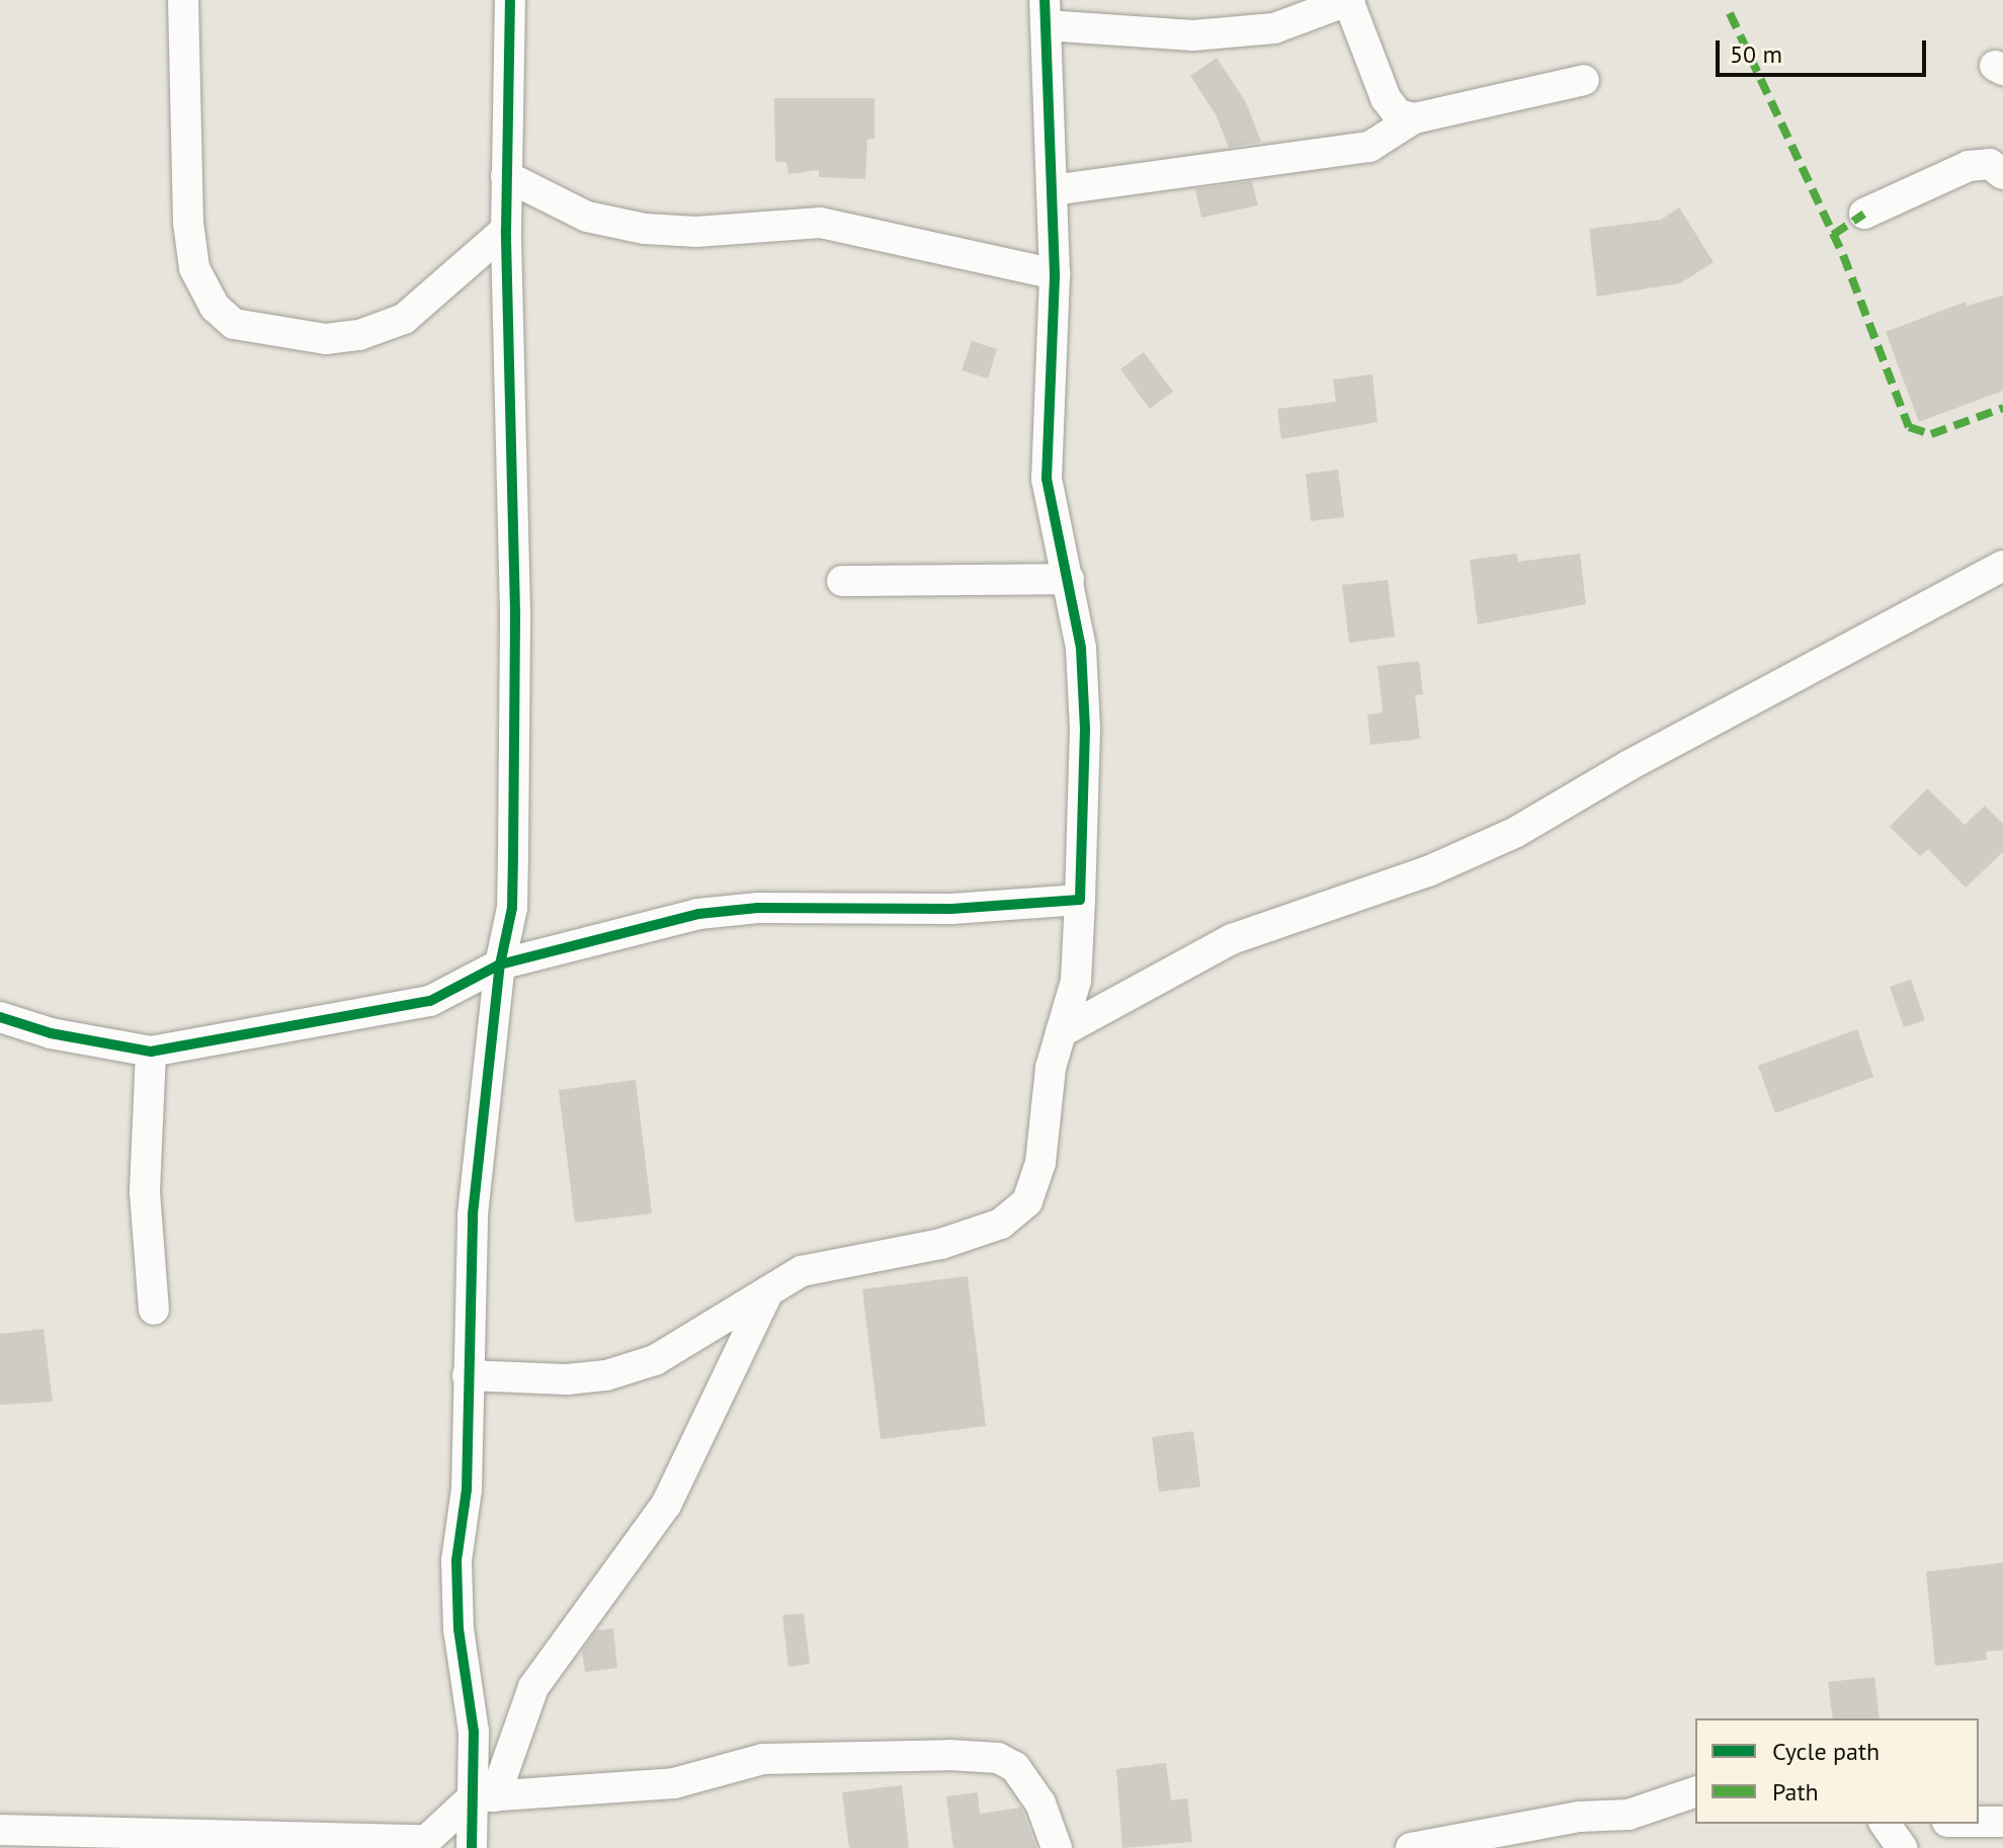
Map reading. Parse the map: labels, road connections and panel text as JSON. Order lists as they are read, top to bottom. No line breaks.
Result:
{"legend":["Cycle path","Path"],"scale_bar":"50 m"}
